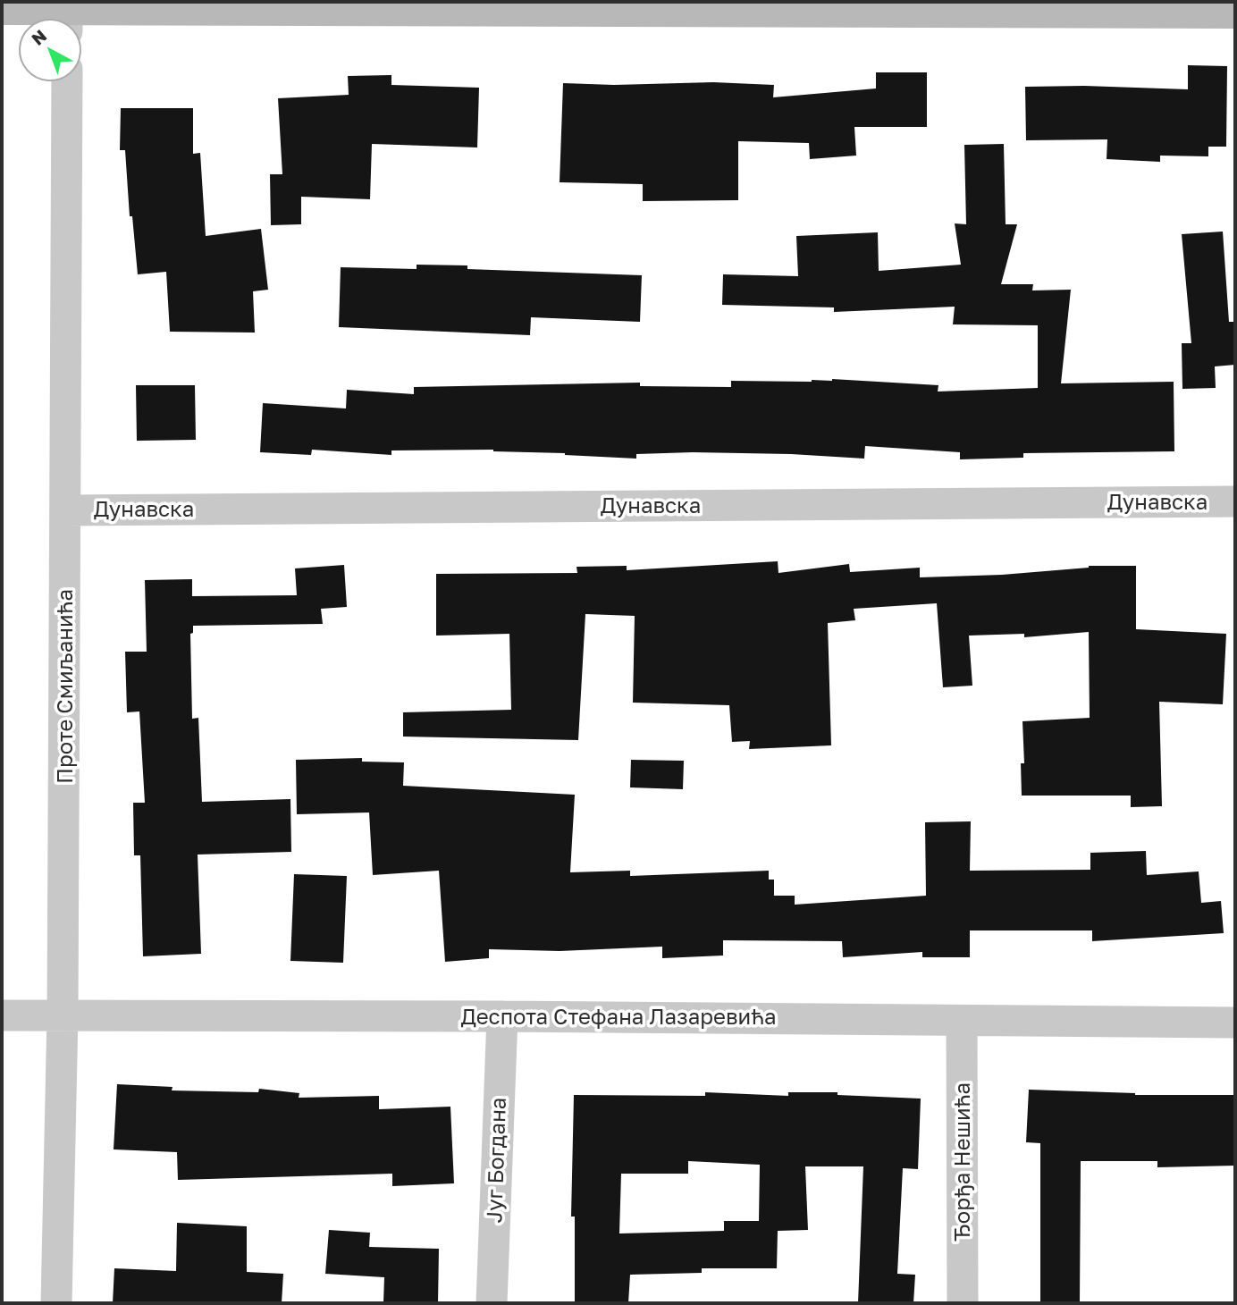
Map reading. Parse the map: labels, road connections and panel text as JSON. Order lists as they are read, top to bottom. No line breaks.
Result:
{"streets":{"street":["Дунавска","Проте Смиљанића","Деспота Стефана Лазаревића","Југ Богдана","Ђорђа Нешића"]},"crossings":[["Дунавска","Проте Смиљанића"],["Проте Смиљанића","Деспота Стефана Лазаревића"],["Деспота Стефана Лазаревића","Југ Богдана"],["Деспота Стефана Лазаревића","Ђорђа Нешића"]],"north":"top left"}
